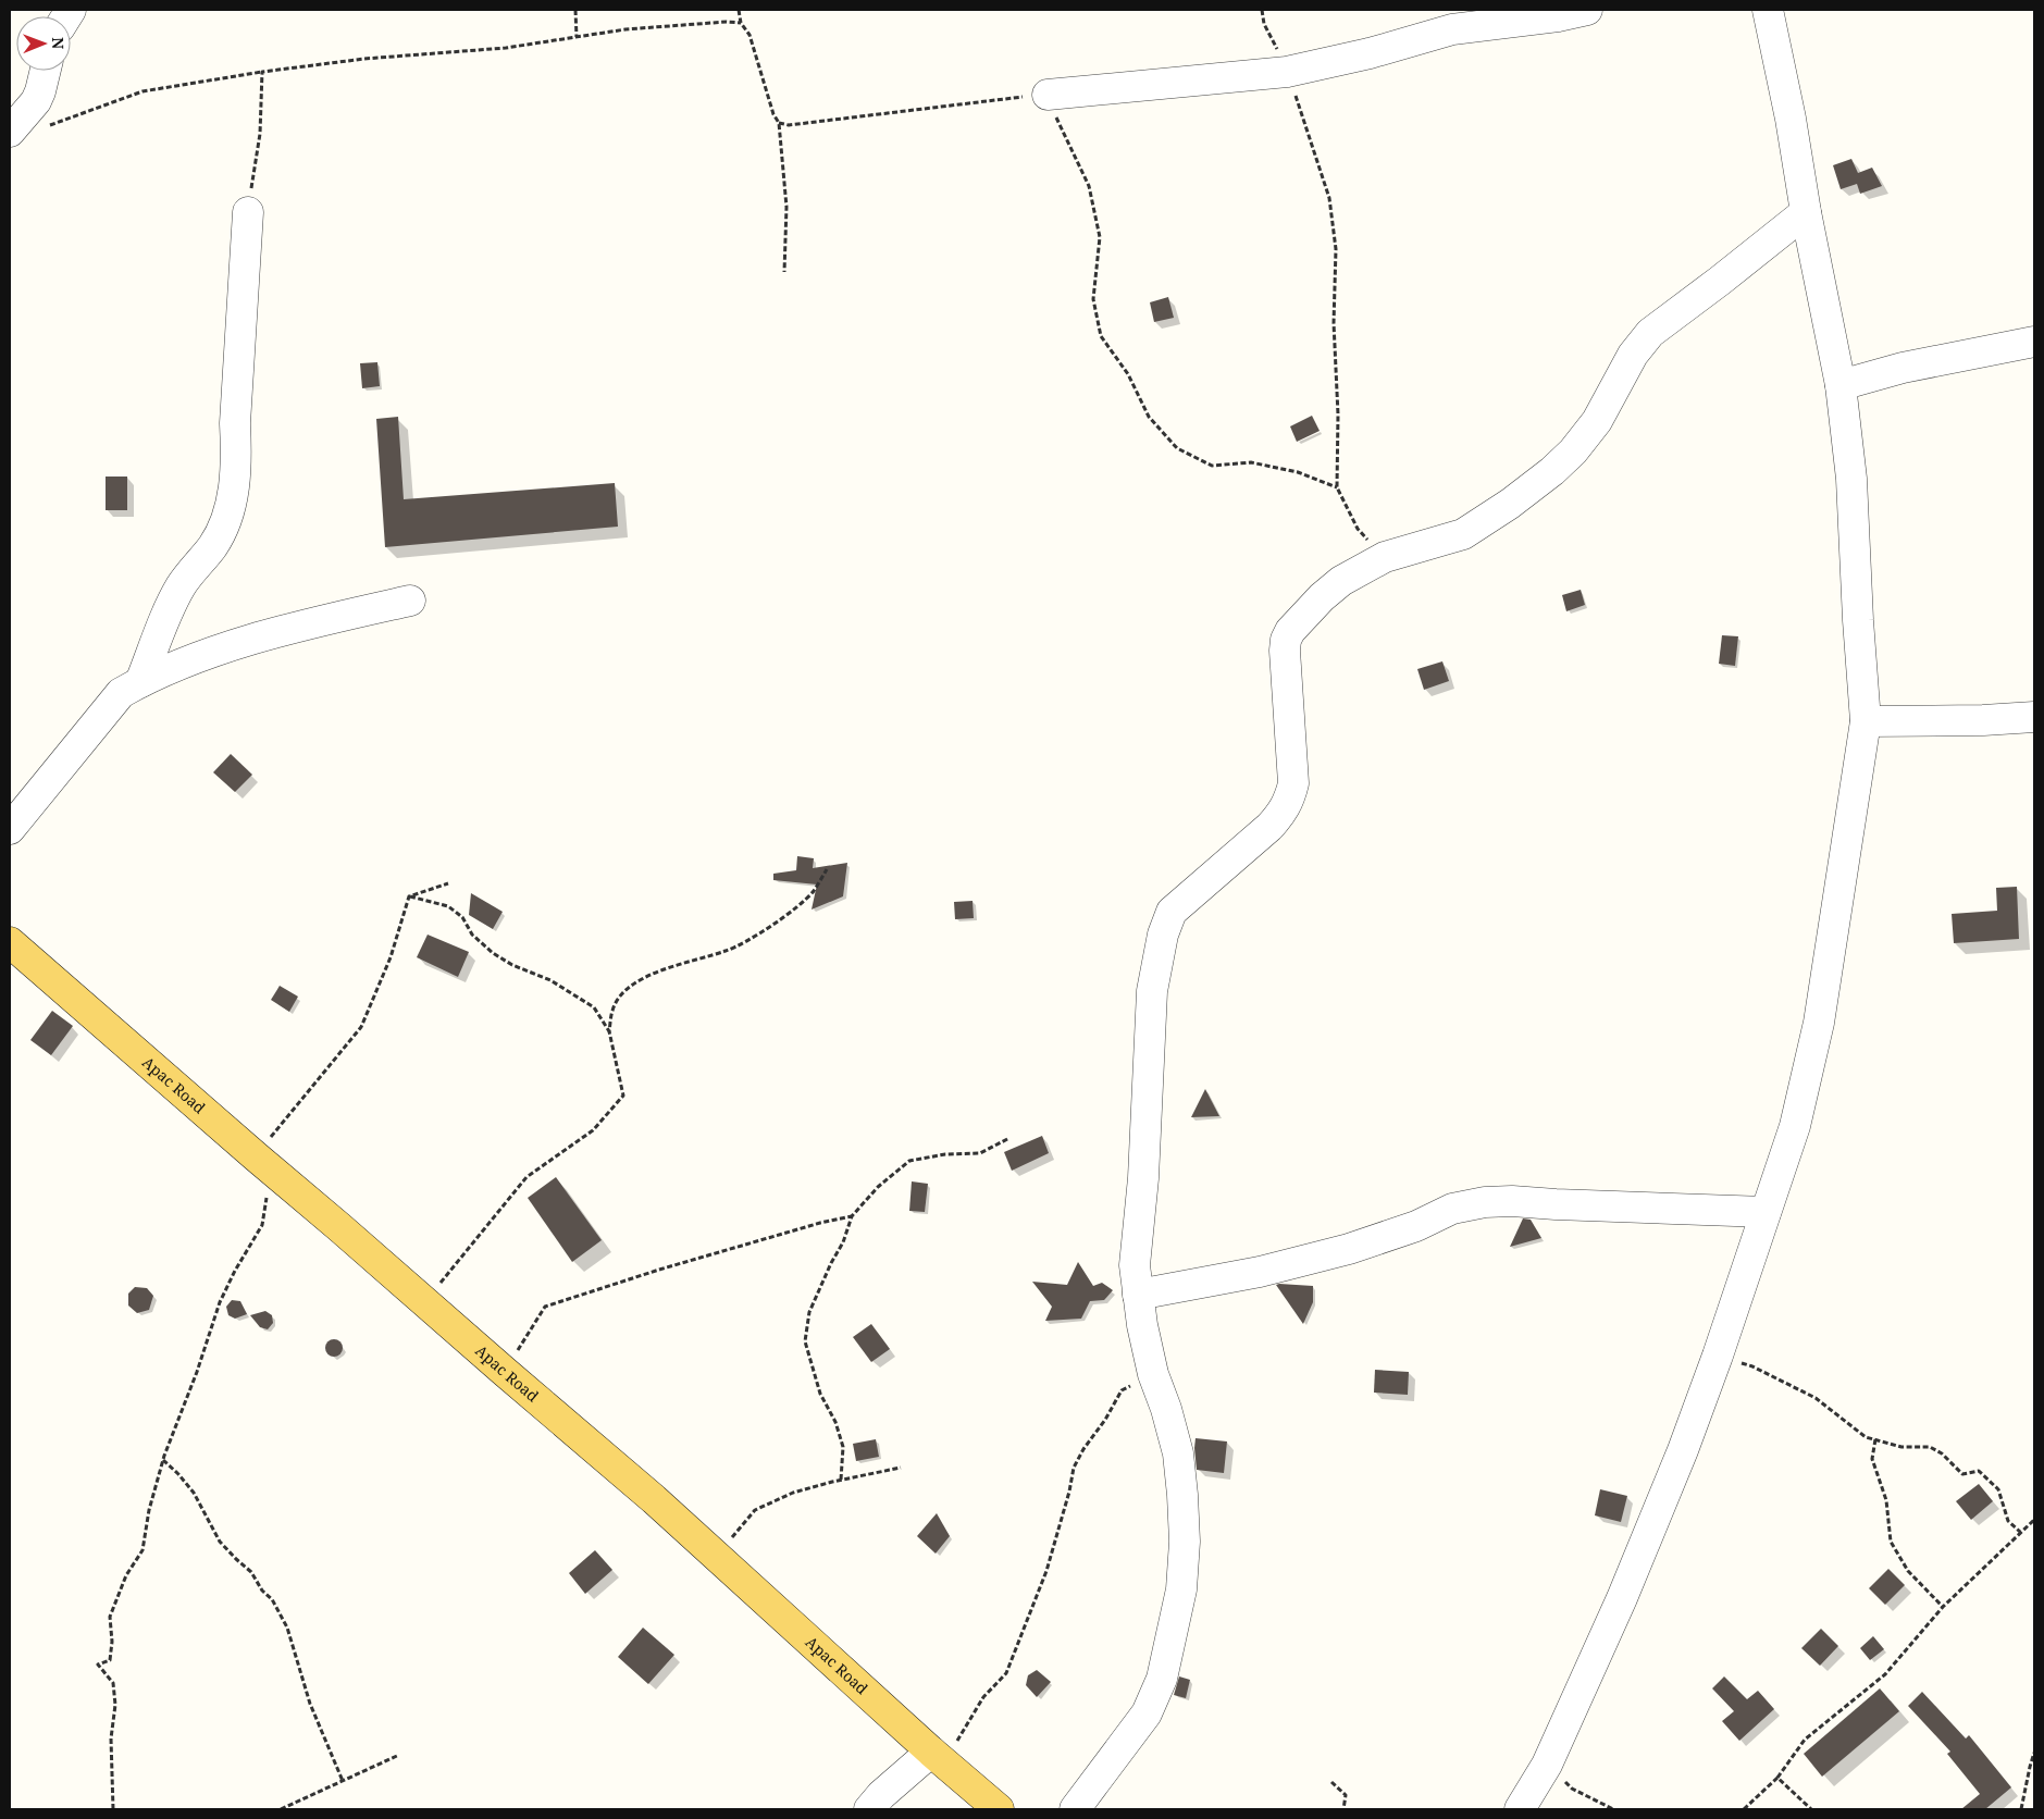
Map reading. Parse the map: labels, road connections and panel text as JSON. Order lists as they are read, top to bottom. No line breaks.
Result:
{"streets":{"main road":["Apac Road"]},"north":"right"}
